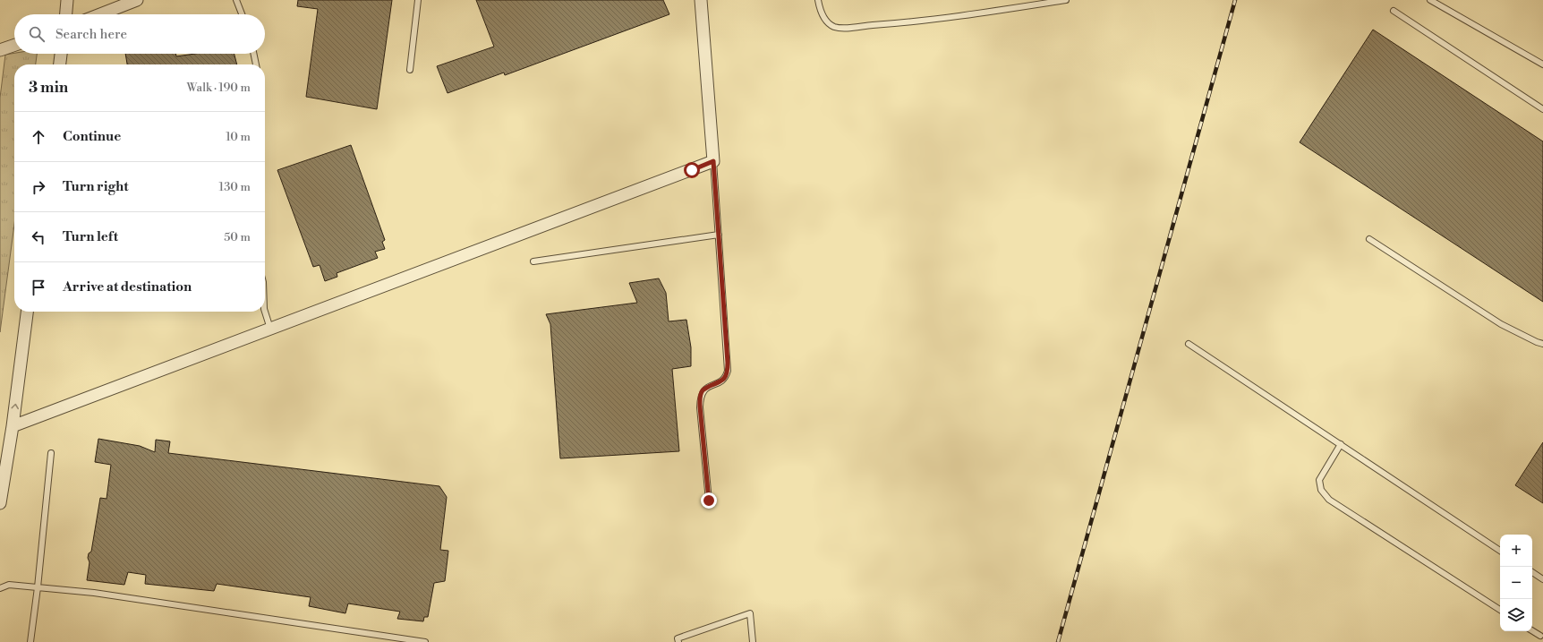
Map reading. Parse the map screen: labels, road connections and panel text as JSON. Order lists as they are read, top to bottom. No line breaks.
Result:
{"page":{"search":"Search here","heading":["3 min","Walk · 190 m"],"list":[["Continue","10 m"],["Turn right","130 m"],["Turn left","50 m"],"Arrive at destination"],"map_buttons":["+","−"]}}
